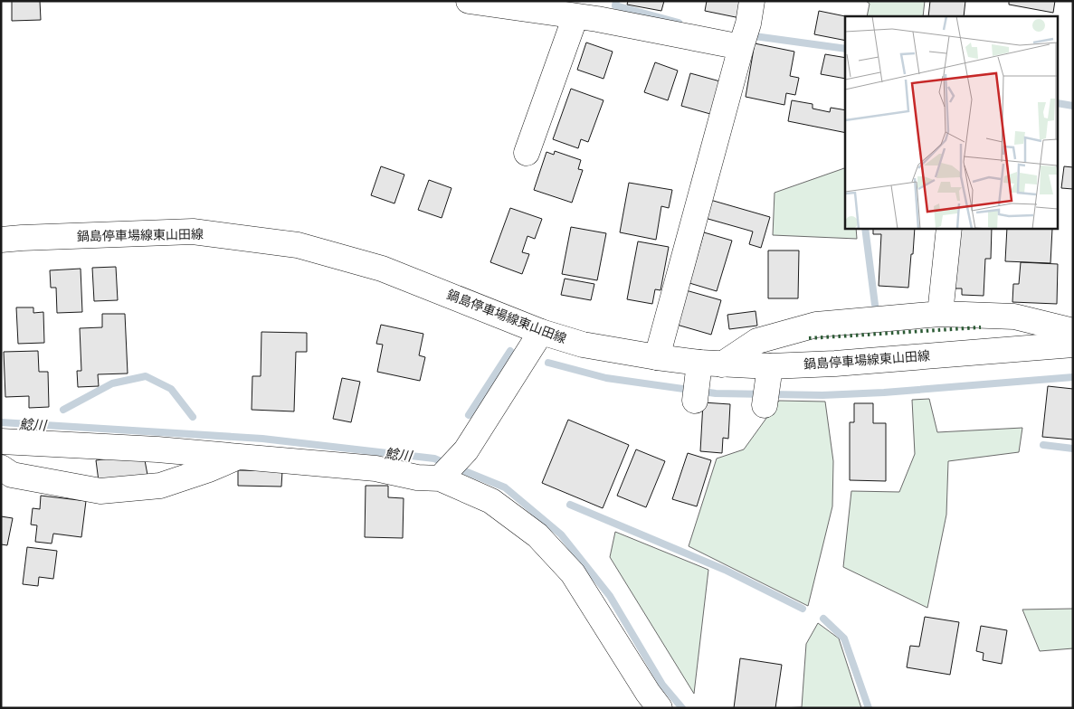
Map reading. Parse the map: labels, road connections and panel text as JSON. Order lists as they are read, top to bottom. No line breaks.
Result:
{"streets":{"street":["鍋島停車場線東山田線"]},"water":["鯰川"]}
